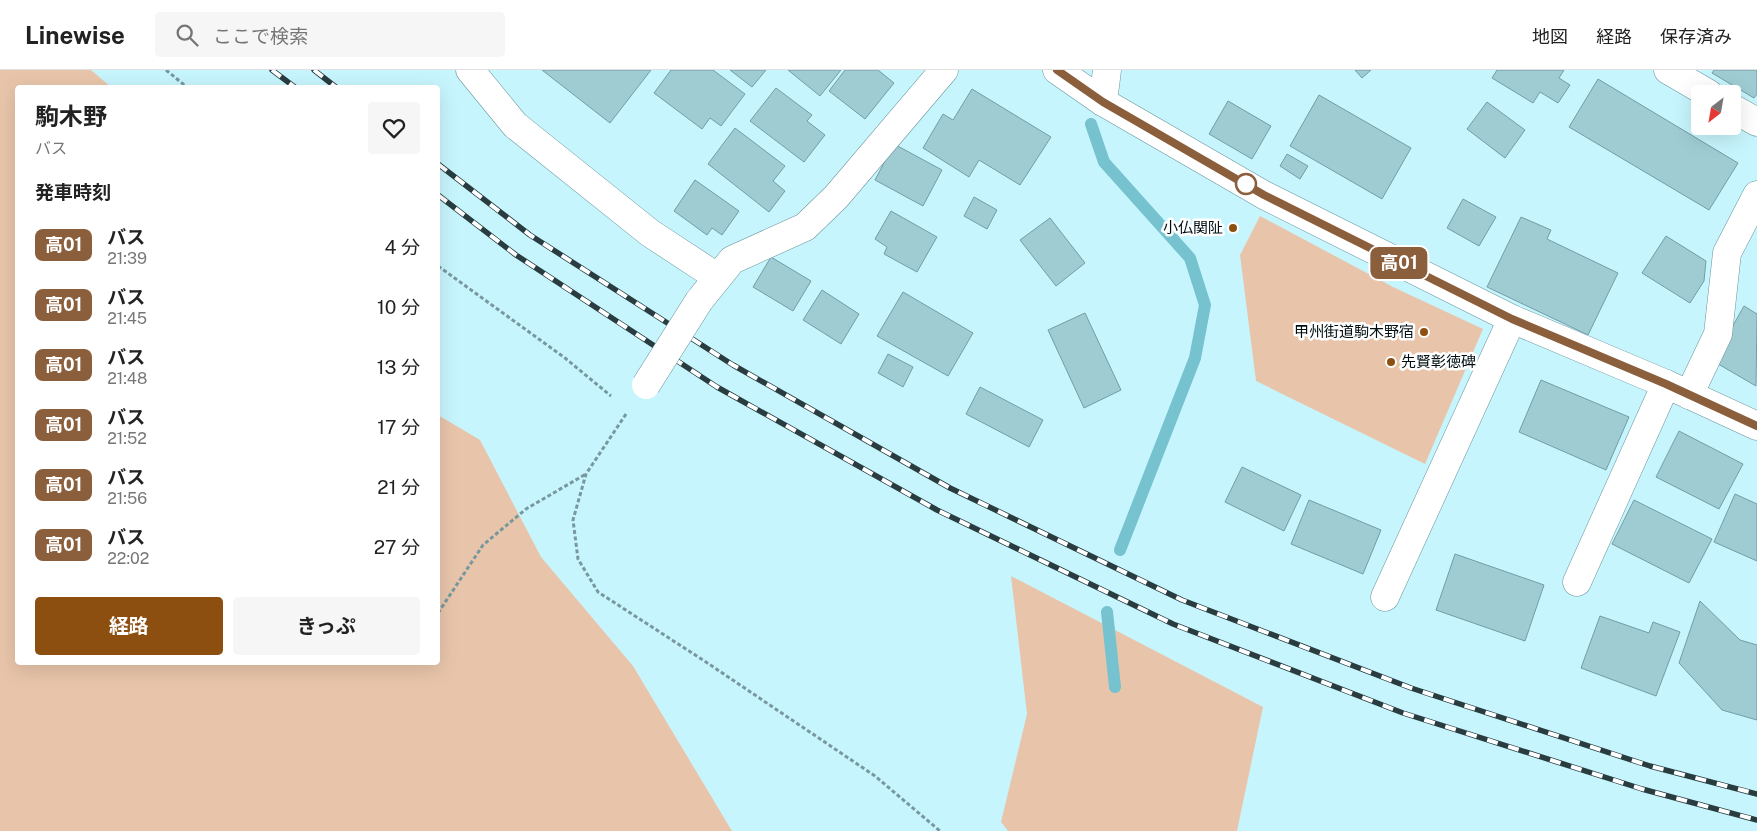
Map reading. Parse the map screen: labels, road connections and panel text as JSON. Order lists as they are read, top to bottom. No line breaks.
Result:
{"places":["小仏関阯","甲州街道駒木野宿","先賢彰徳碑"],"lines":["bus line 高01"],"north":"bottom left","page":{"header":"Linewise","search":"ここで検索","nav":["地図","経路","保存済み"],"on_map":"高01","heading":[["駒木野","バス"],"発車時刻"],"list":[{"mark":"高01","name":"バス","note":"21:39","value":"4 分"},{"mark":"高01","name":"バス","note":"21:45","value":"10 分"},{"mark":"高01","name":"バス","note":"21:48","value":"13 分"},{"mark":"高01","name":"バス","note":"21:52","value":"17 分"},{"mark":"高01","name":"バス","note":"21:56","value":"21 分"},{"mark":"高01","name":"バス","note":"22:02","value":"27 分"}],"buttons":["経路","きっぷ"]}}
